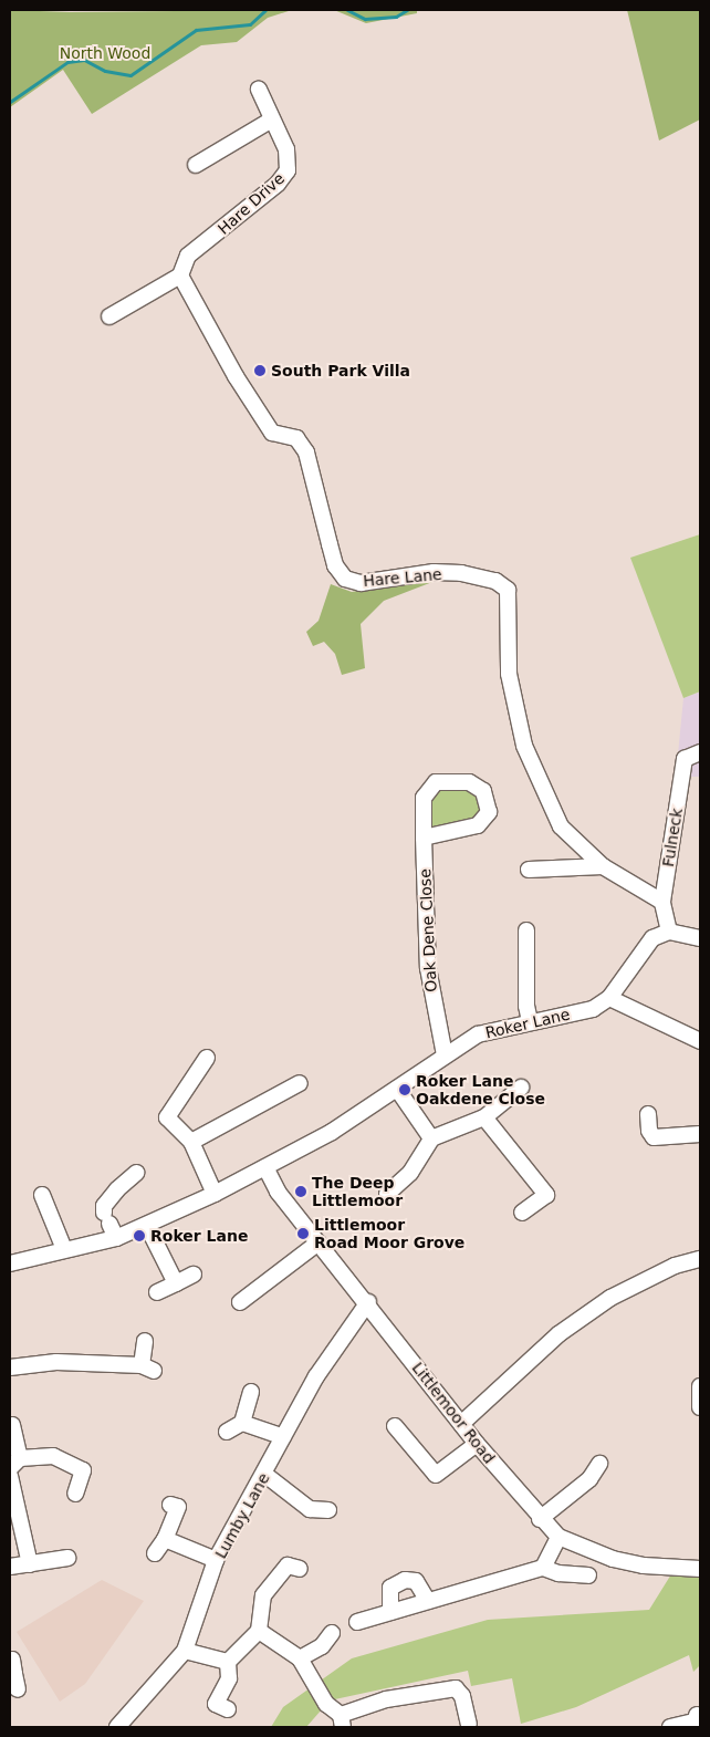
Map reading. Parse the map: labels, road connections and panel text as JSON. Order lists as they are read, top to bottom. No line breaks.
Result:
{"streets":{"street":["Hare Drive","Hare Lane","Fulneck","Oak Dene Close","Roker Lane","Littlemoor Road","Lumby Lane"]},"crossings":[["Hare Drive","Hare Lane"],["Hare Lane","Fulneck"],["Fulneck","Roker Lane"],["Oak Dene Close","Roker Lane"],["Roker Lane","Littlemoor Road"],["Littlemoor Road","Lumby Lane"]],"parks":["North Wood"],"places":["South Park Villa","Roker Lane Oakdene Close","The Deep Littlemoor","Littlemoor Road Moor Grove","Roker Lane"]}
